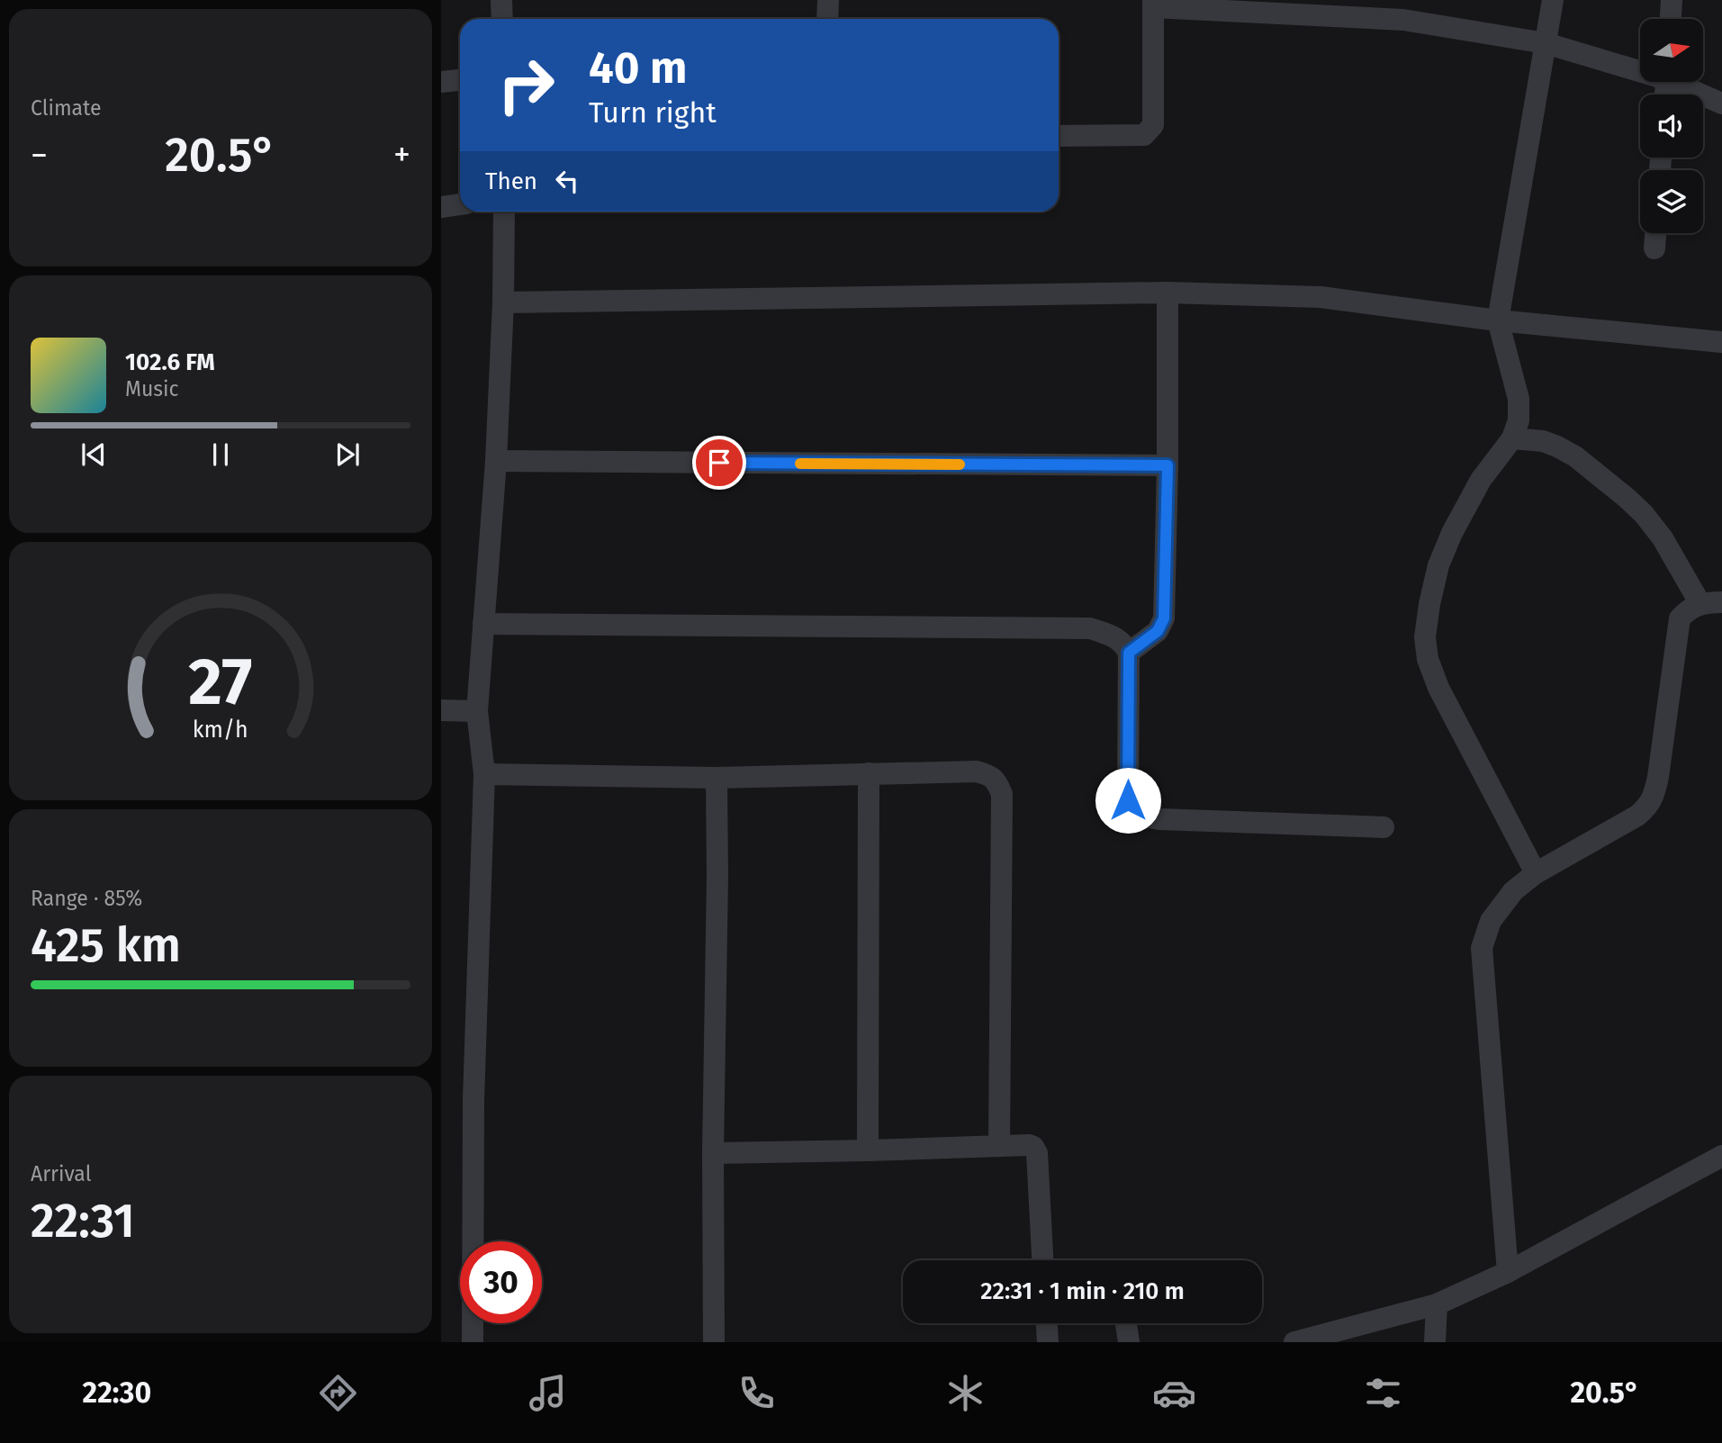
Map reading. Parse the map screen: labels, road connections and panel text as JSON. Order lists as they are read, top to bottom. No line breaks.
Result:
{"north":"right","page":{"tile":["Climate",["Range · 85%","425 km"],["Arrival","22:31"]],"turn":["40 m","Turn right"],"heat":["−","20.5°","+"],"then":"Then","song":["102.6 FM","Music"],"limit":"30","trip":"22:31 · 1 min · 210 m","tabs":["22:30","20.5°"],"gauge":["27","km/h"]}}
